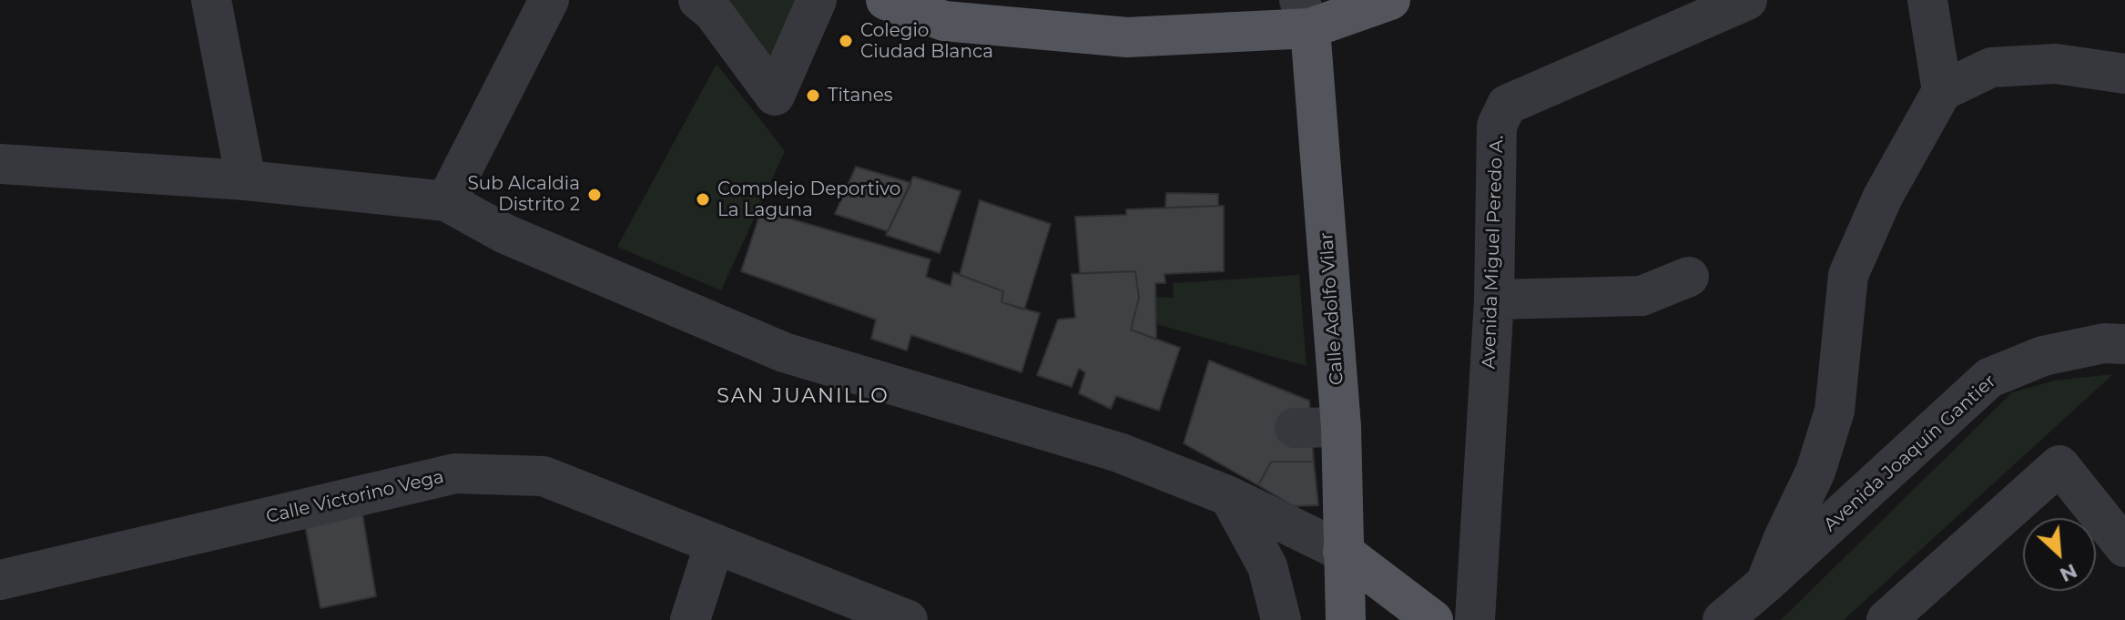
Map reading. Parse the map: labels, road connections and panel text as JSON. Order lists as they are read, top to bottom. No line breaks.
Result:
{"streets":{"main road":["Calle Adolfo Vilar"],"street":["Avenida Miguel Peredo A.","Avenida Joaquín Gantier","Calle Victorino Vega"]},"districts":["SAN JUANILLO"],"places":["Colegio Ciudad Blanca","Titanes","Sub Alcaldia Distrito 2","Complejo Deportivo La Laguna"],"north":"bottom right"}
